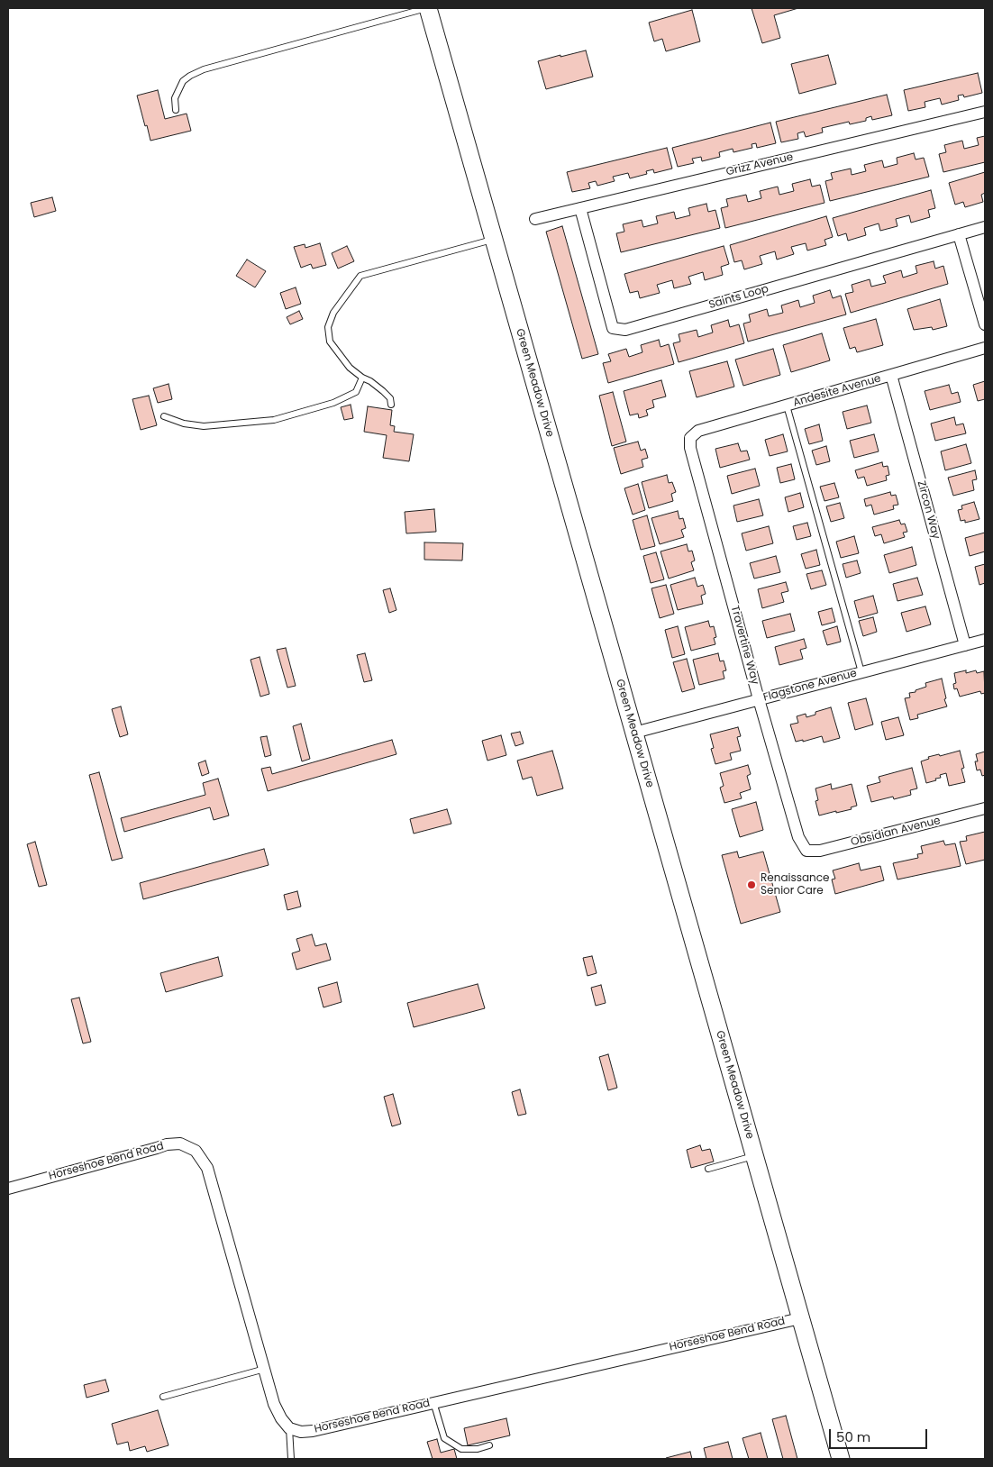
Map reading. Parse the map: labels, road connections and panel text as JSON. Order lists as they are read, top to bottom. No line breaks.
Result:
{"streets":{"main road":["Green Meadow Drive"],"street":["Grizz Avenue","Saints Loop","Andesite Avenue","Zircon Way","Travertine Way","Flagstone Avenue","Obsidian Avenue","Horseshoe Bend Road"]},"crossings":[["Grizz Avenue","Saints Loop"],["Green Meadow Drive","Flagstone Avenue"],["Green Meadow Drive","Horseshoe Bend Road"],["Andesite Avenue","Zircon Way"],["Andesite Avenue","Travertine Way"],["Zircon Way","Flagstone Avenue"],["Travertine Way","Flagstone Avenue"],["Travertine Way","Obsidian Avenue"]],"places":["Renaissance Senior Care"],"scale_bar":"50 m"}
